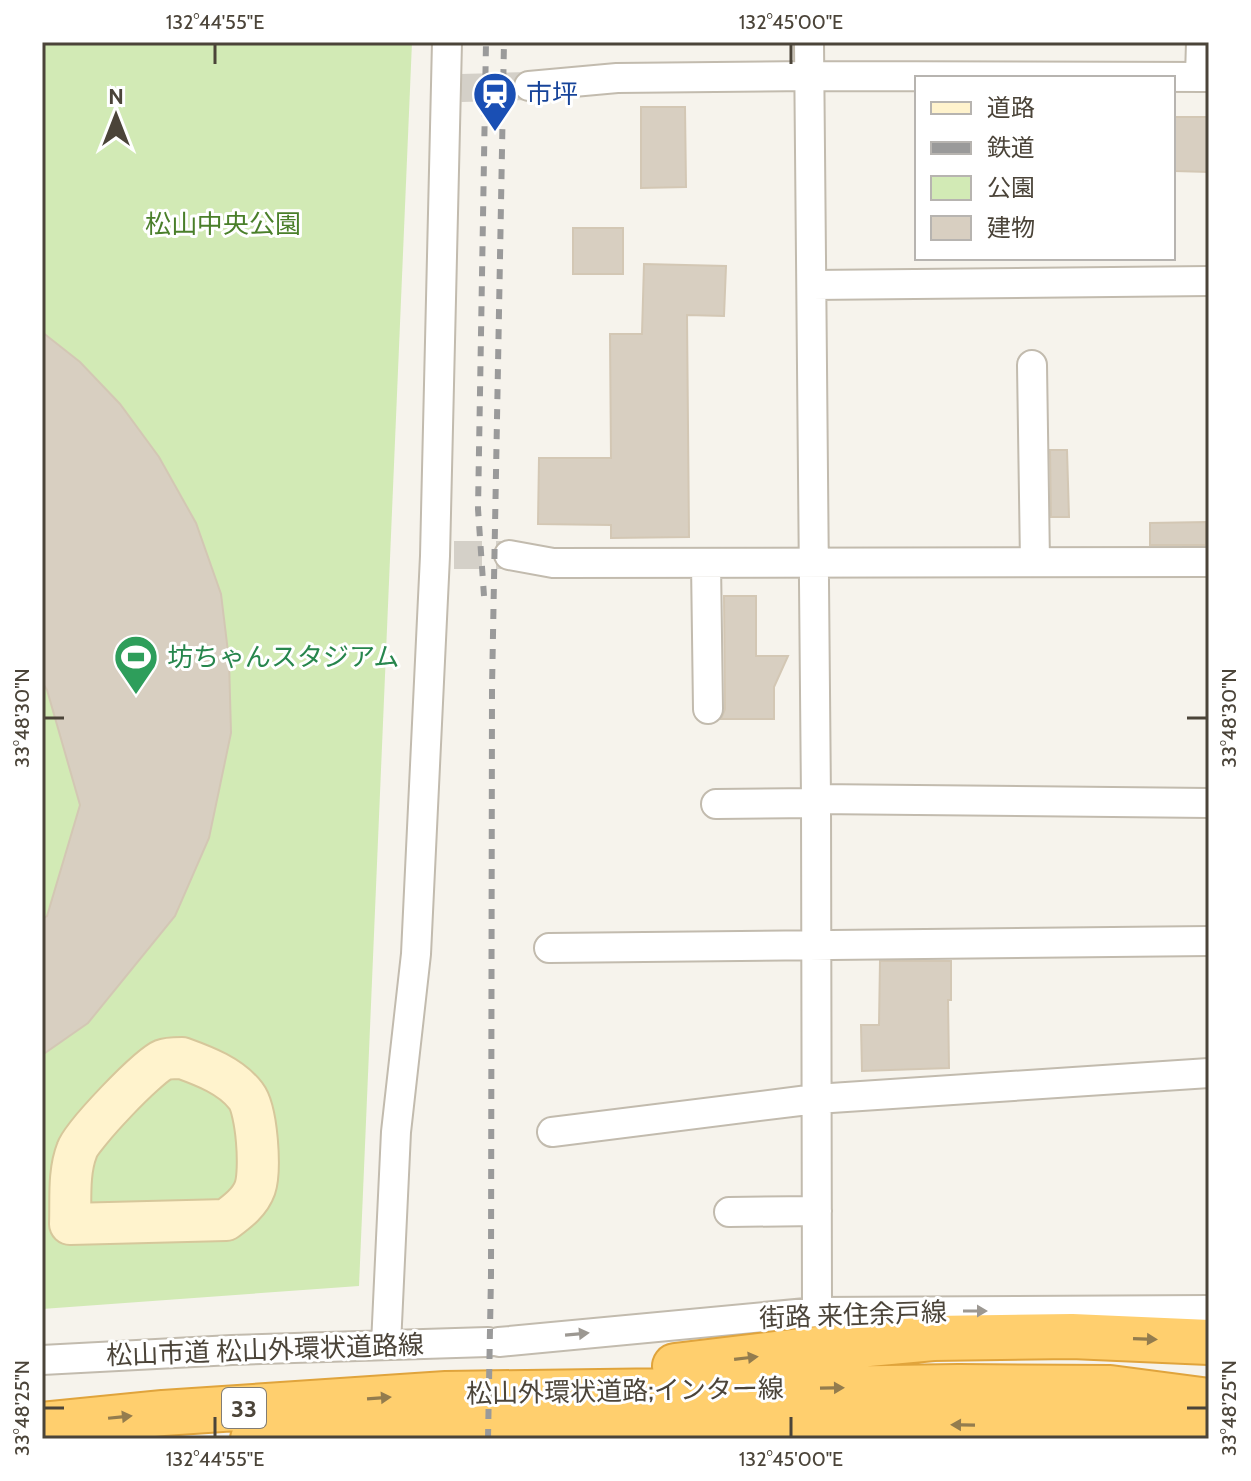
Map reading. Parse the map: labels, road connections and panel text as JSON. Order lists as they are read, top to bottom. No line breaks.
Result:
{"streets":{"highway":["松山外環状道路;インター線","33"],"street":["街路 来住余戸線","松山市道 松山外環状道路線"]},"crossings":[["街路 来住余戸線","松山市道 松山外環状道路線"]],"parks":["松山中央公園"],"places":{"station":["市坪"],"sports":["坊ちゃんスタジアム"]},"legend":["道路","鉄道","公園","建物"],"north":"top","coordinates":["132°44'55\"E","132°45'00\"E","33°48'30\"N","33°48'25\"N"]}
